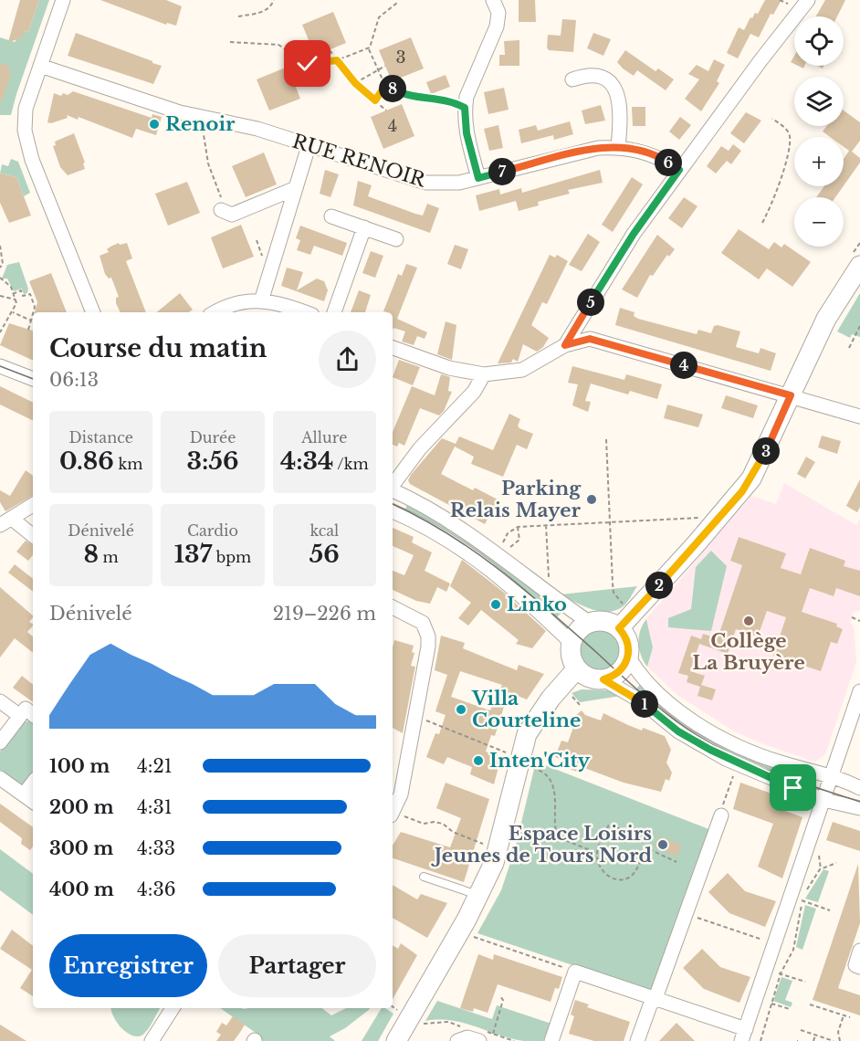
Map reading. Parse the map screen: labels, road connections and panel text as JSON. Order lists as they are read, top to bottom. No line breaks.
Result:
{"streets":{"street":["RUE RENOIR"]},"places":["Renoir","Parking Relais Mayer","Linko","Collège La Bruyère","Villa Courteline","Inten'City","Espace Loisirs Jeunes de Tours Nord"],"house_numbers":["3","4"],"page":{"map_buttons":["+","−"],"pins":["8","6","7","5","4","3","2","1"],"heading":["Course du matin","06:13"],"stats":[["Distance","0.86 km"],["Durée","3:56"],["Allure","4:34 /km"],["Dénivelé","8 m"],["Cardio","137 bpm"],["kcal","56"]],"chart":["Dénivelé","219–226 m"],"list":[{"name":"100 m","note":"4:21"},{"name":"200 m","note":"4:31"},{"name":"300 m","note":"4:33"},{"name":"400 m","note":"4:36"}],"buttons":["Enregistrer","Partager"]}}
